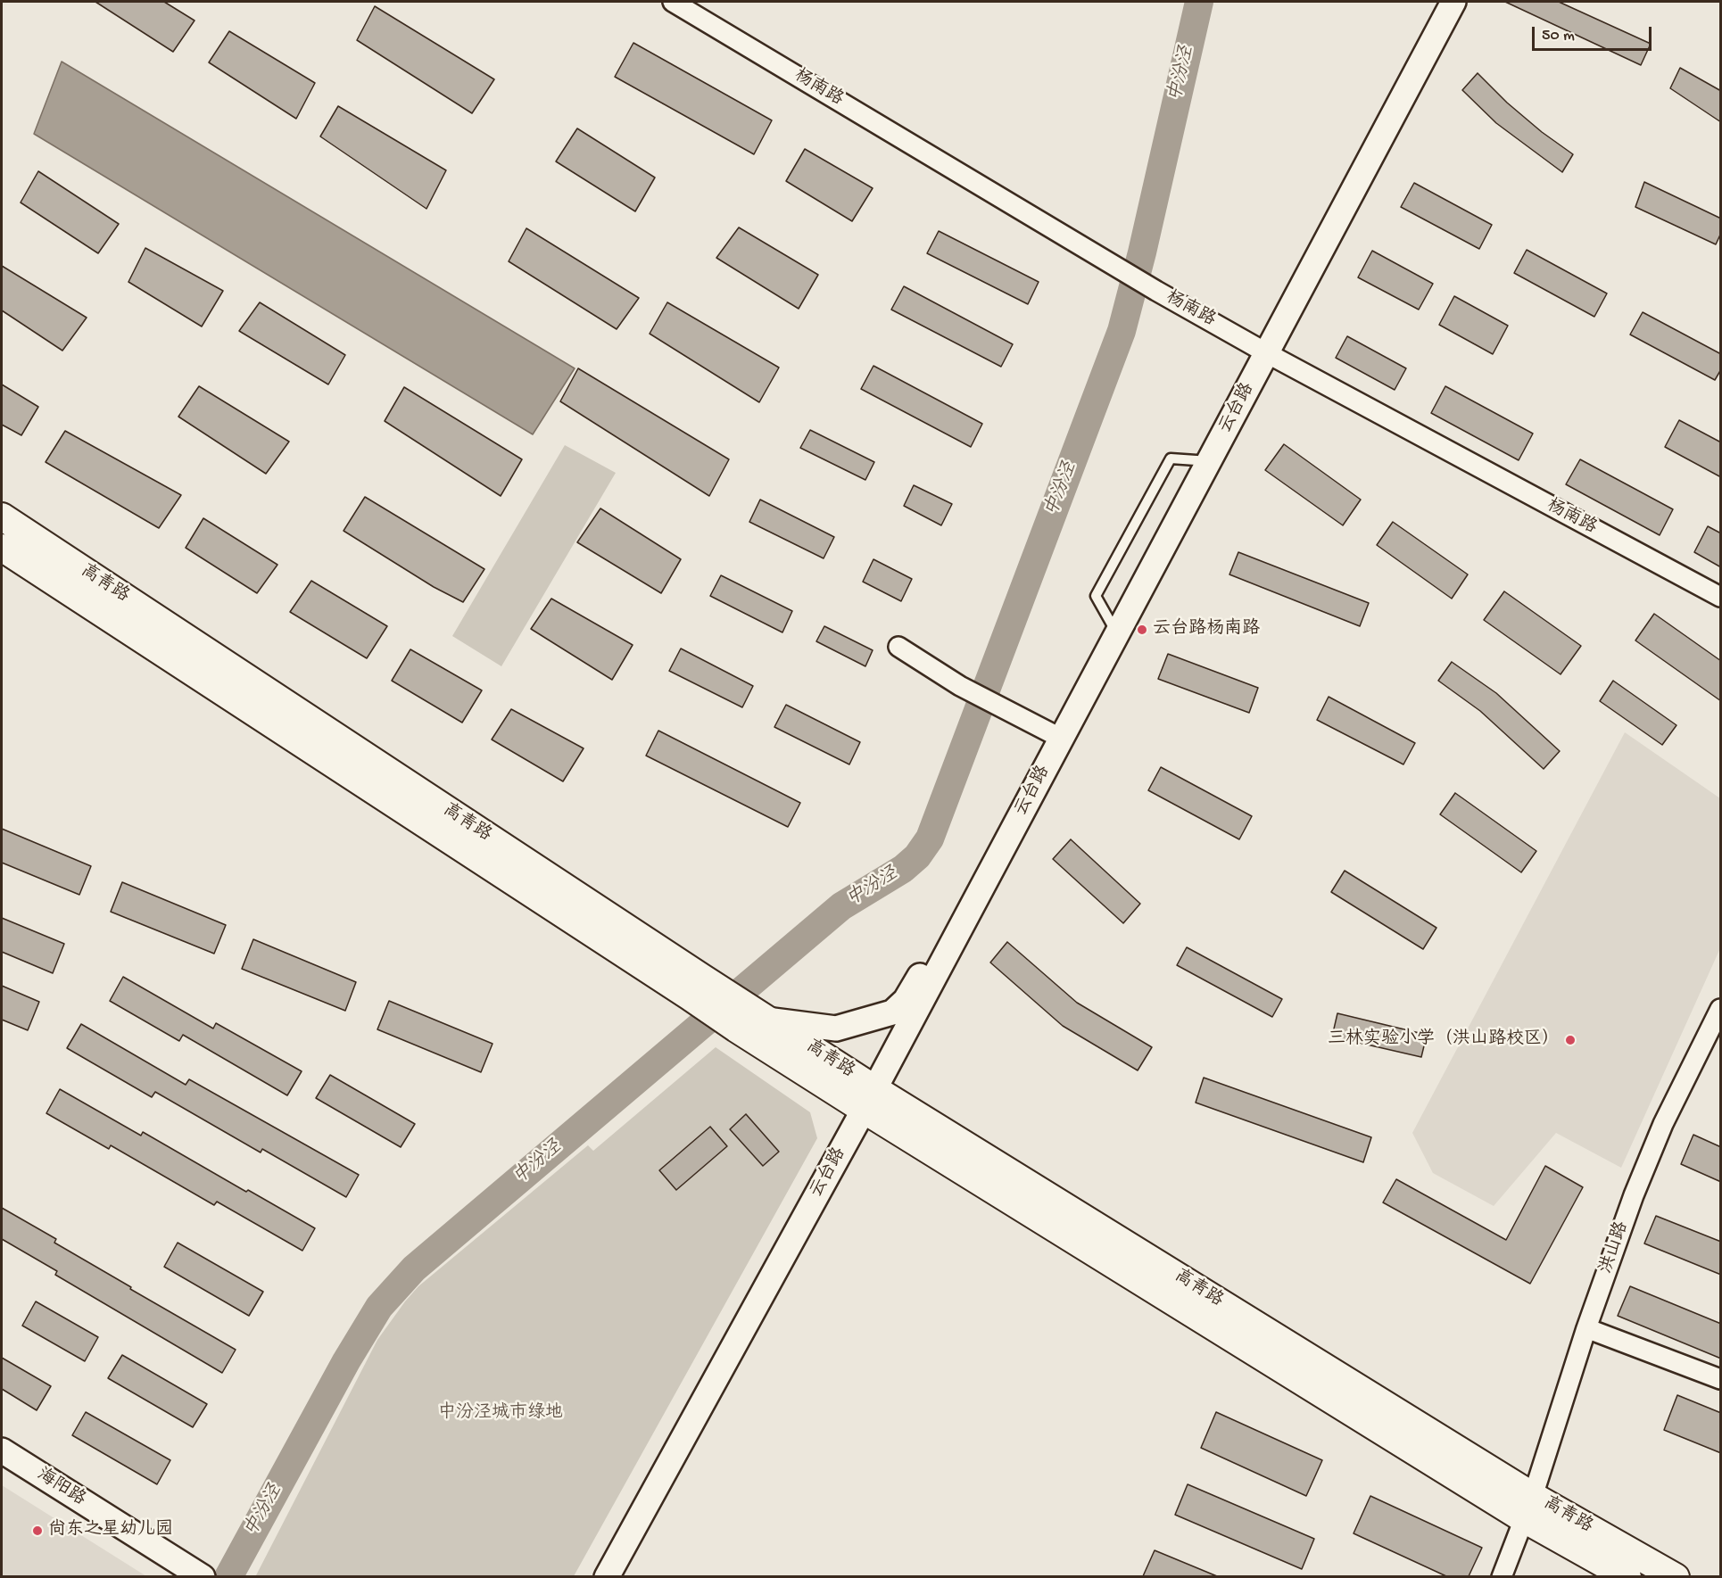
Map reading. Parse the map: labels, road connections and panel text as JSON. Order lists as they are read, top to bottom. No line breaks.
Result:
{"streets":{"main road":["高青路"],"street":["杨南路","云台路","洪山路","海阳路"]},"crossings":[["杨南路","云台路"],["云台路","高青路"],["高青路","洪山路"]],"water":["中汾泾"],"parks":["中汾泾城市绿地"],"places":["云台路杨南路","三林实验小学（洪山路校区）","尚东之星幼儿园"],"scale_bar":"50 m"}
